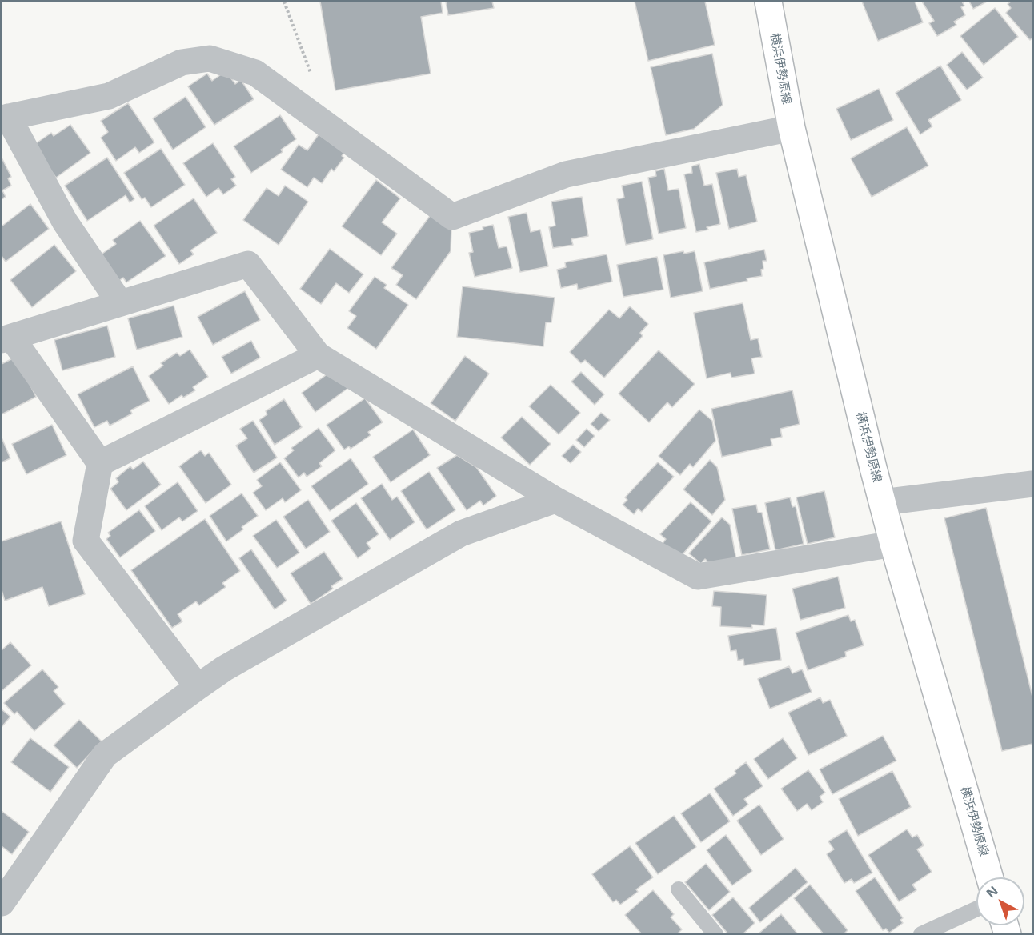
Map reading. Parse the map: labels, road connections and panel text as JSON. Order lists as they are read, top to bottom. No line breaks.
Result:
{"streets":{"main road":["横浜伊勢原線"]},"north":"top left"}
